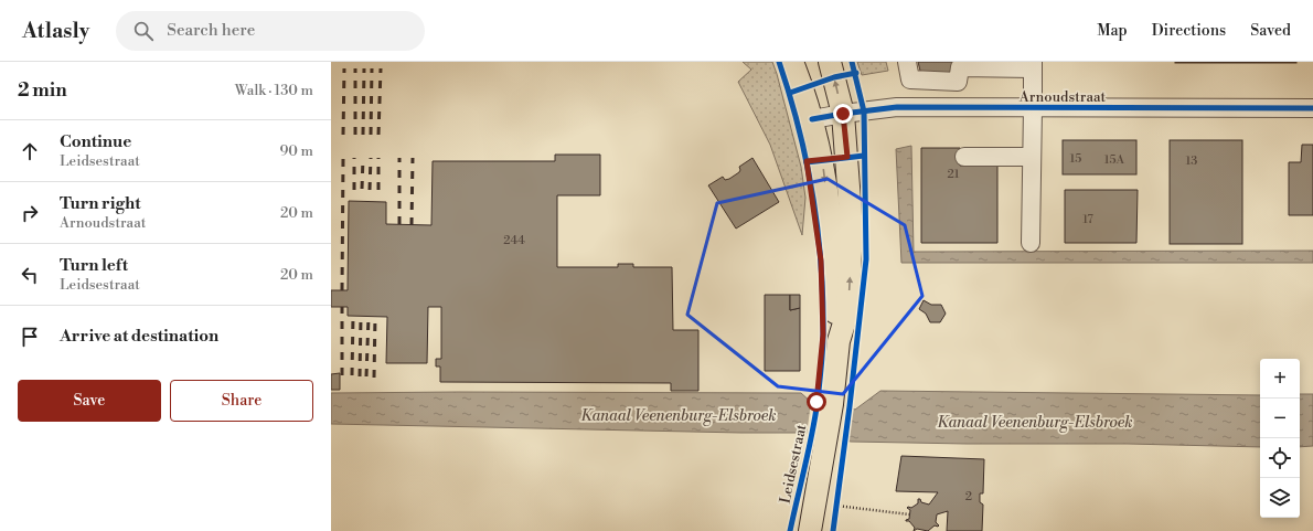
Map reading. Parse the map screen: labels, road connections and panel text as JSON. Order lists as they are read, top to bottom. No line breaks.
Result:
{"streets":{"main road":["Leidsestraat"],"street":["Arnoudstraat"]},"crossings":[["Arnoudstraat","Leidsestraat"]],"water":["Kanaal Veenenburg-Elsbroek"],"house_numbers":["15","15A","13","21","17","244","2"],"page":{"header":"Atlasly","search":"Search here","nav":["Map","Directions","Saved"],"heading":["2 min","Walk · 130 m"],"list":[["Continue","Leidsestraat","90 m"],["Turn right","Arnoudstraat","20 m"],["Turn left","Leidsestraat","20 m"],"Arrive at destination"],"map_buttons":["+","−"],"buttons":["Save","Share"]}}
